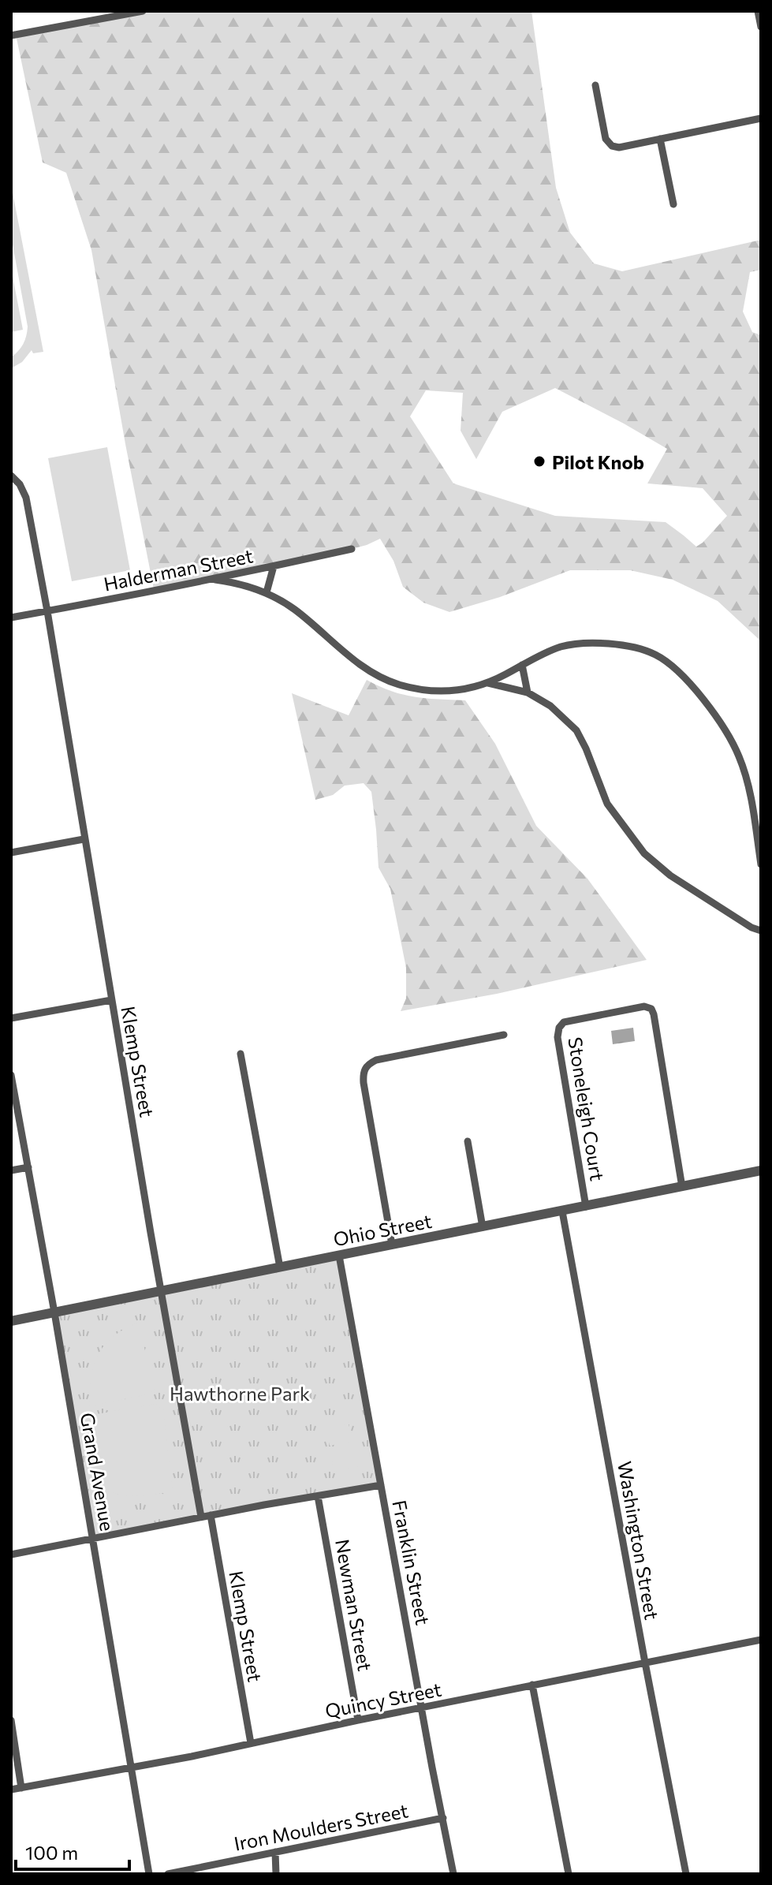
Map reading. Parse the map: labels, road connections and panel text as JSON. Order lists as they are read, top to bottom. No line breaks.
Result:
{"streets":{"street":["Halderman Street","Klemp Street","Stoneleigh Court","Ohio Street","Grand Avenue","Washington Street","Franklin Street","Newman Street","Quincy Street","Iron Moulders Street"]},"crossings":[["Halderman Street","Klemp Street"],["Klemp Street","Ohio Street"],["Klemp Street","Quincy Street"],["Stoneleigh Court","Ohio Street"],["Ohio Street","Grand Avenue"],["Ohio Street","Washington Street"],["Ohio Street","Franklin Street"],["Grand Avenue","Quincy Street"],["Washington Street","Quincy Street"],["Franklin Street","Quincy Street"],["Franklin Street","Iron Moulders Street"],["Newman Street","Quincy Street"]],"parks":["Hawthorne Park"],"places":["Pilot Knob"],"scale_bar":"100 m"}
